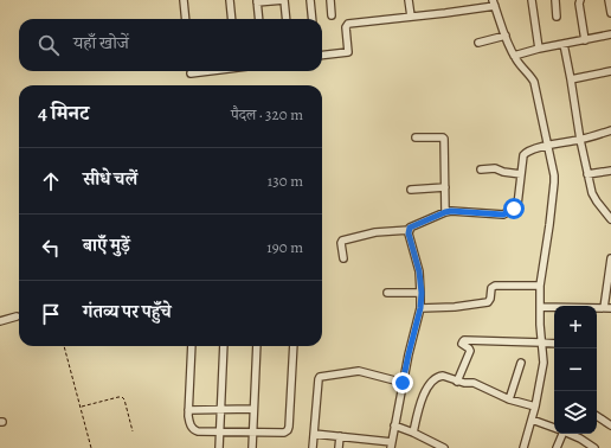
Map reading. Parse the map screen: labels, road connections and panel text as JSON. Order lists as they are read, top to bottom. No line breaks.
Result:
{"page":{"search":"यहाँ खोजें","heading":["4 मिनट","पैदल · 320 m"],"list":[["सीधे चलें","130 m"],["बाएँ मुड़ें","190 m"],"गंतव्य पर पहुँचे"],"map_buttons":["+","−"]}}
